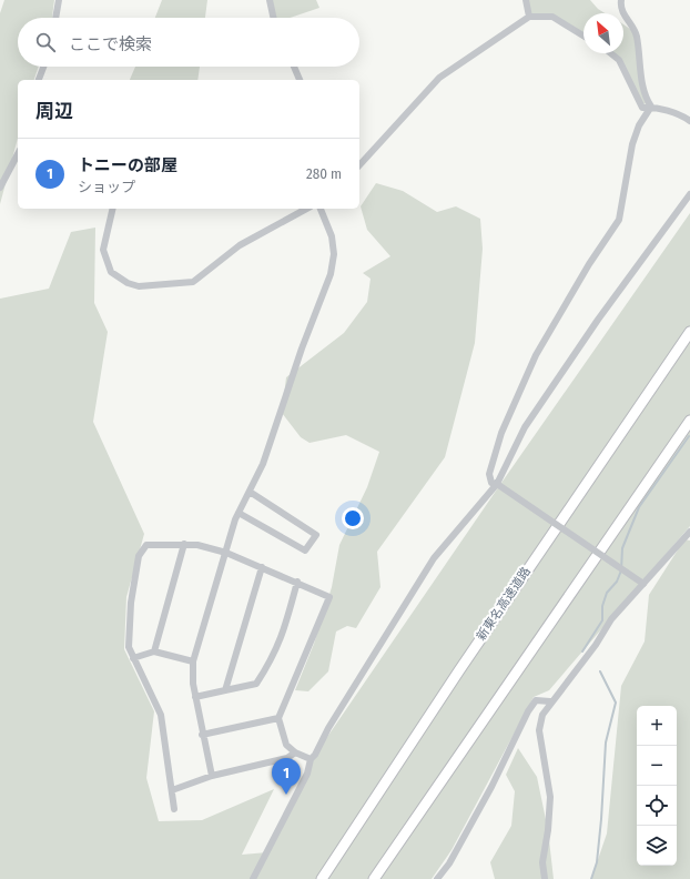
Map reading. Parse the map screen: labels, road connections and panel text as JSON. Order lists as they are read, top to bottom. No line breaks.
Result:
{"streets":{"highway":["新東名高速道路"]},"north":"top left","page":{"search":"ここで検索","heading":"周辺","list":[{"mark":"1","name":"トニーの部屋","note":"ショップ","value":"280 m"}],"map_buttons":["+","−"],"pins":"1"}}
